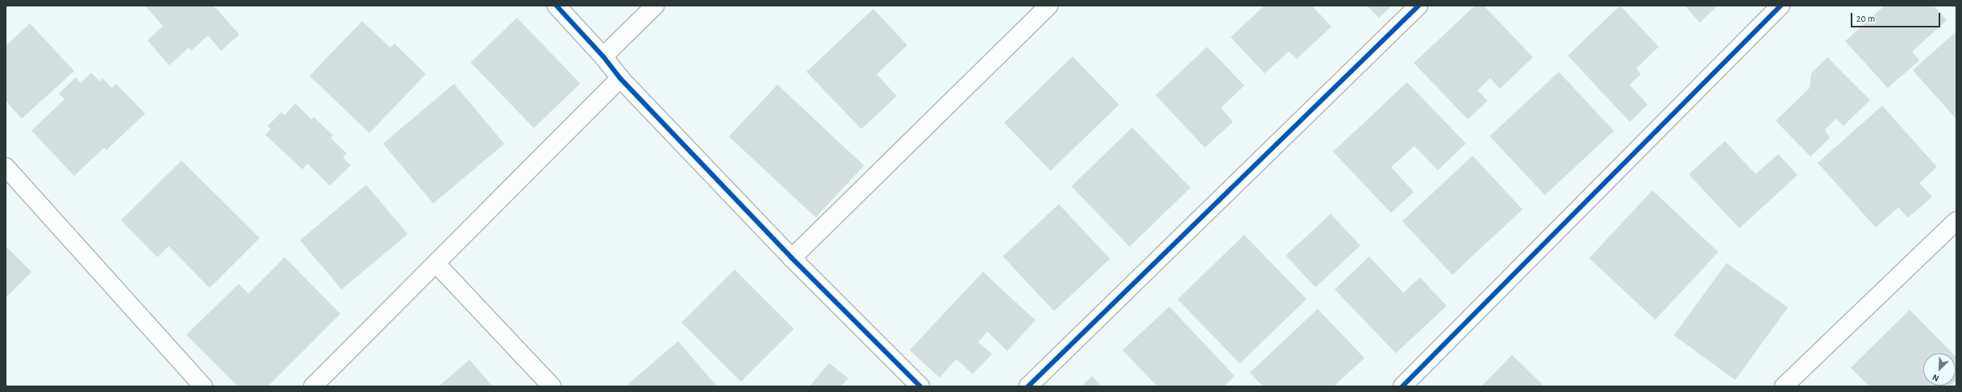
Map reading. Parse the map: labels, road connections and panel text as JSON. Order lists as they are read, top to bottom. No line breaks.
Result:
{"scale_bar":"20 m","north":"bottom left"}
